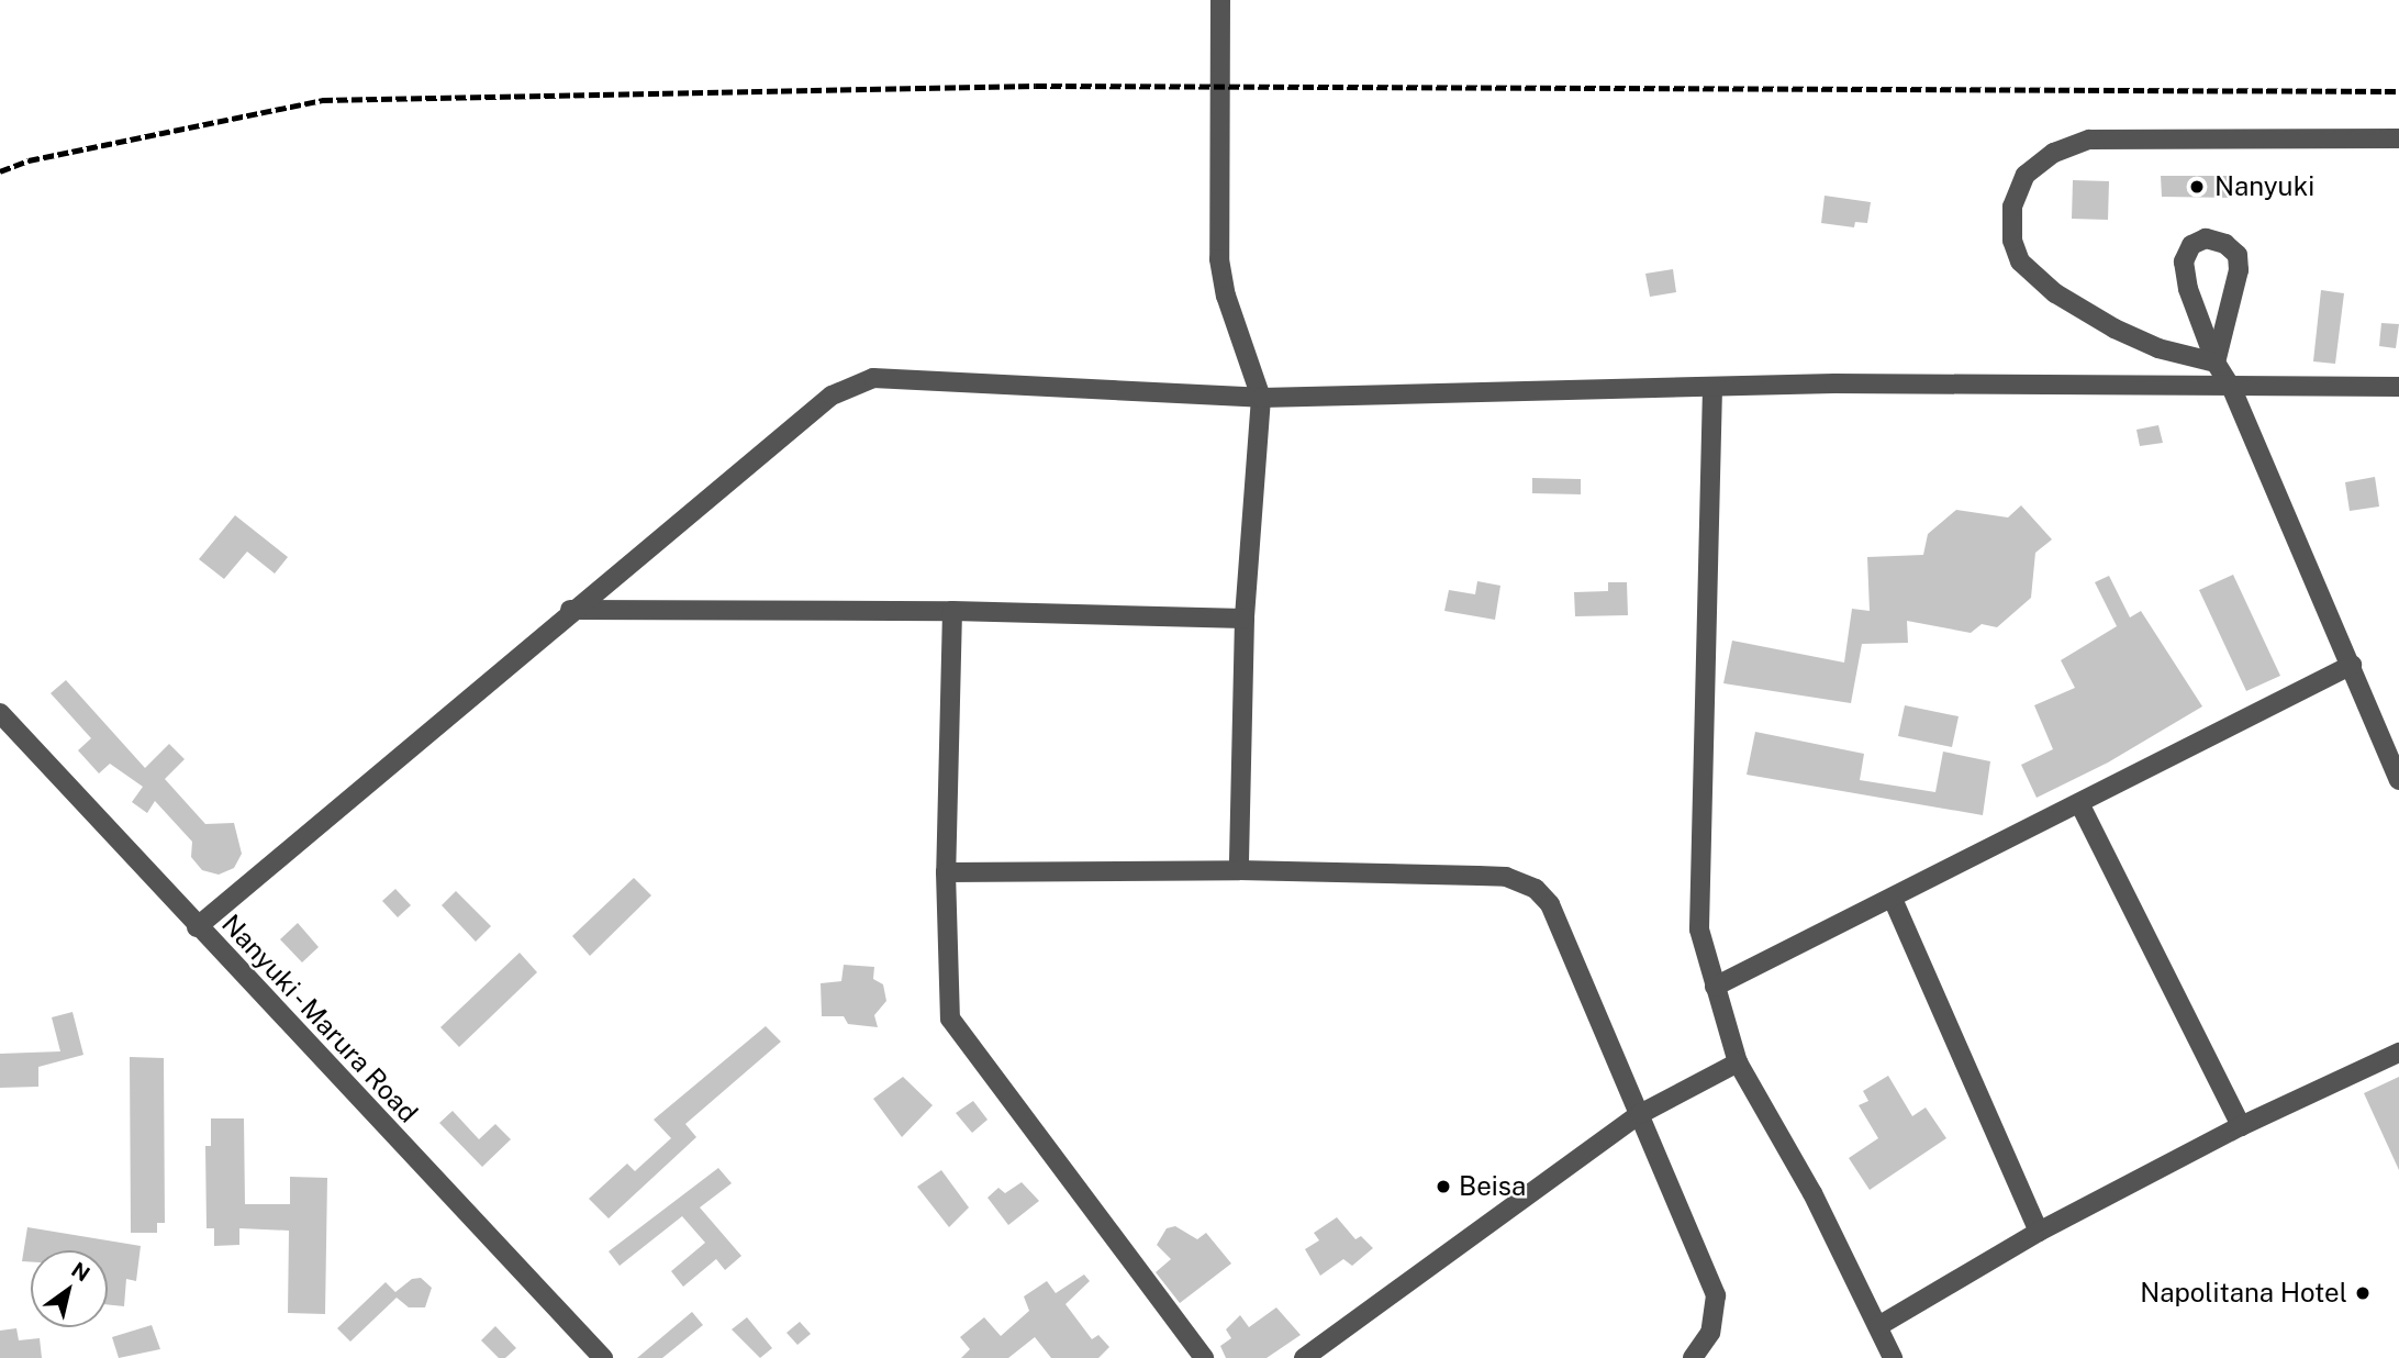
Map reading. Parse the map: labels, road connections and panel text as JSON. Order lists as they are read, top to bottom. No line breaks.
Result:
{"streets":{"street":["Nanyuki - Marura Road"]},"places":["Nanyuki","Beisa","Napolitana Hotel"],"north":"top right"}
